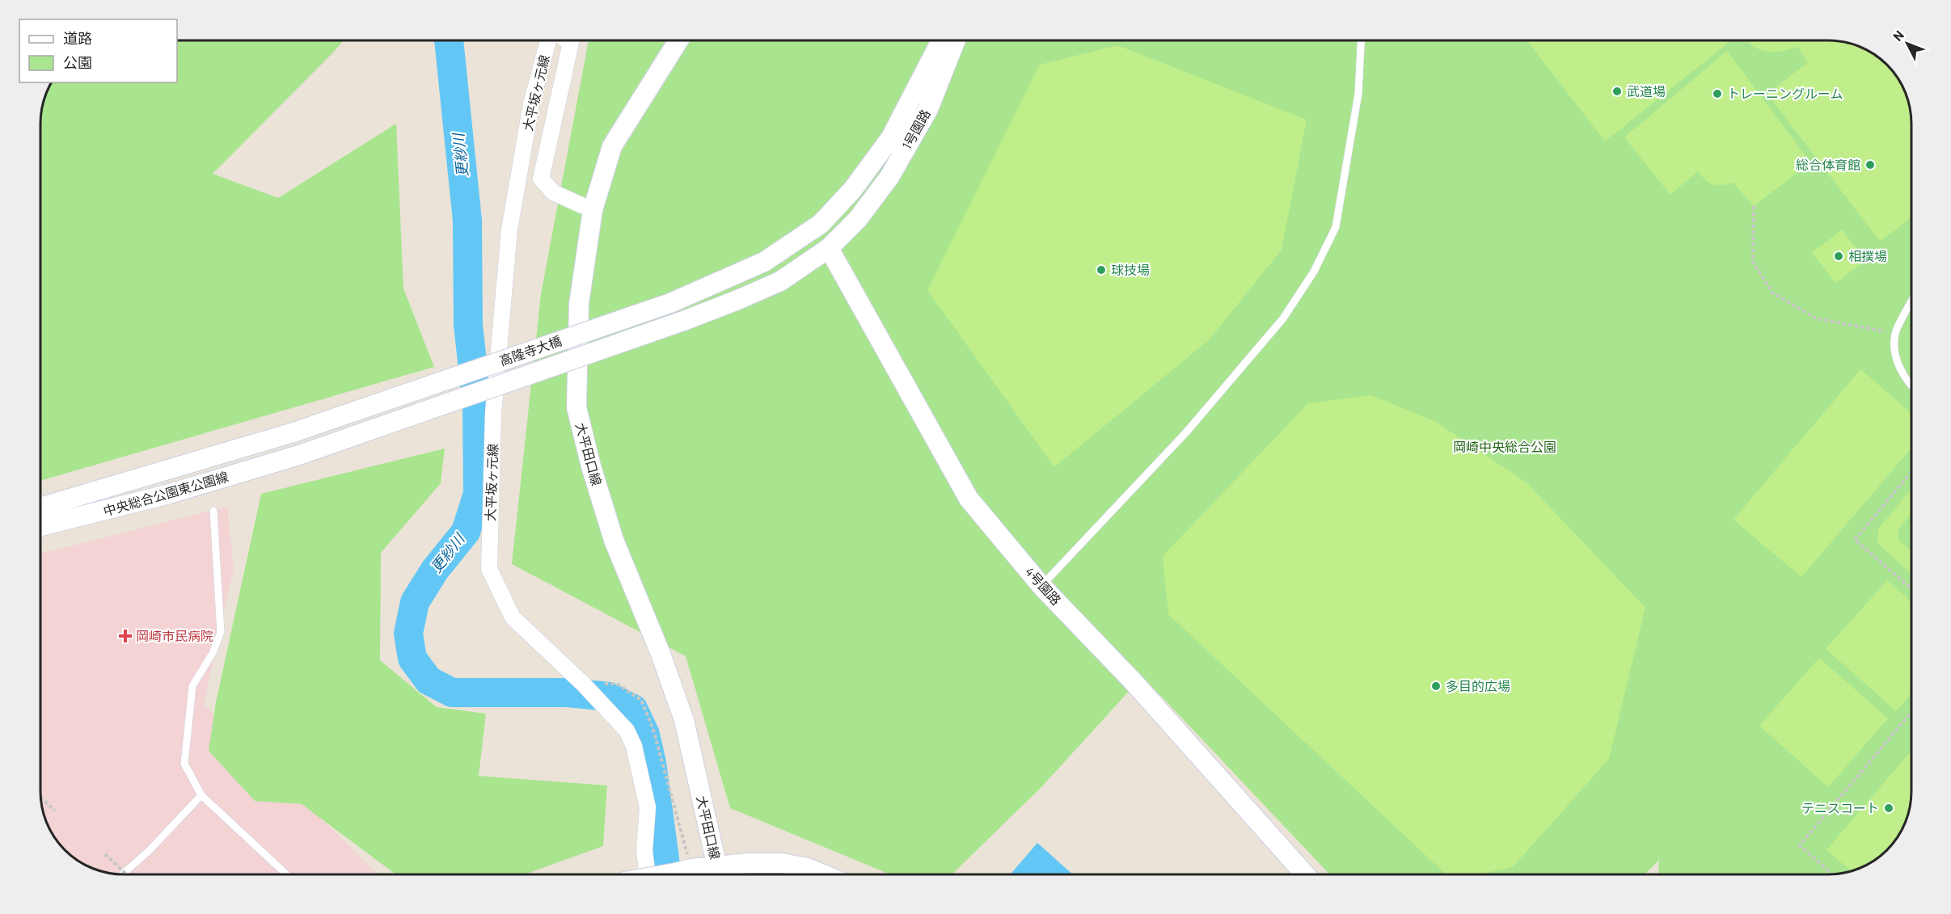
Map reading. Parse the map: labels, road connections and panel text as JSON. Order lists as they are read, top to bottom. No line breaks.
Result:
{"streets":{"street":["大平坂ヶ元線","1号園路","高隆寺大橋","大平田口線","中央総合公園東公園線","4号園路"]},"crossings":[["1号園路","高隆寺大橋"],["1号園路","4号園路"],["高隆寺大橋","中央総合公園東公園線"]],"water":["更紗川"],"parks":["岡崎中央総合公園"],"places":{"other":["武道場","トレーニングルーム","総合体育館","相撲場","球技場","多目的広場","テニスコート"],"health":["岡崎市民病院"]},"legend":["道路","公園"],"north":"top left"}
